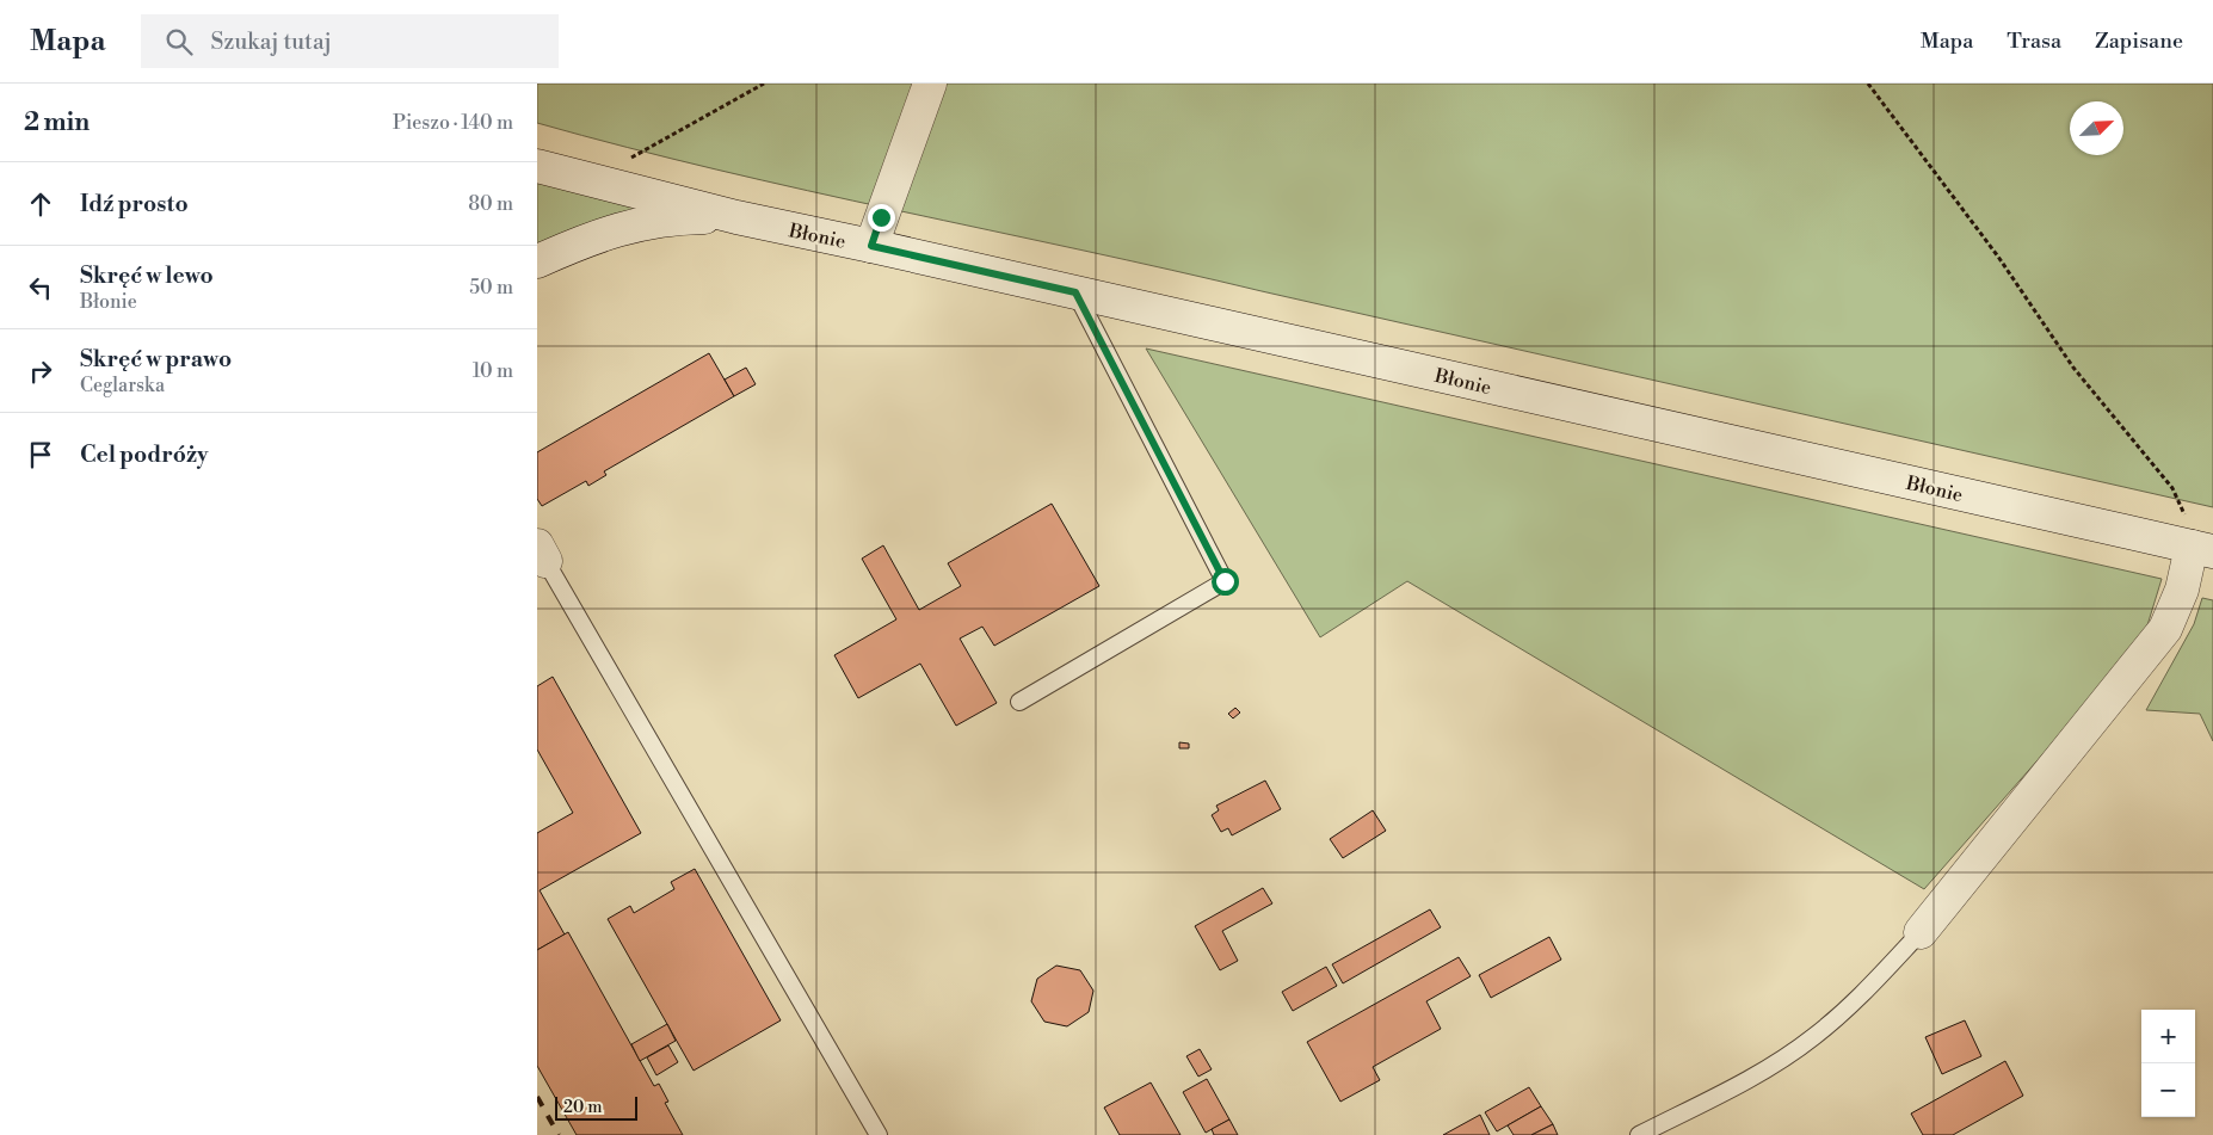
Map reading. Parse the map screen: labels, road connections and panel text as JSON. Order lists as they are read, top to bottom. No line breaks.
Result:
{"streets":{"street":["Błonie"]},"scale_bar":"20 m","north":"top right","page":{"header":"Mapa","search":"Szukaj tutaj","nav":["Mapa","Trasa","Zapisane"],"heading":["2 min","Pieszo · 140 m"],"list":[["Idź prosto","80 m"],["Skręć w lewo","Błonie","50 m"],["Skręć w prawo","Ceglarska","10 m"],"Cel podróży"],"map_buttons":["+","−"],"scale":"20 m"}}
